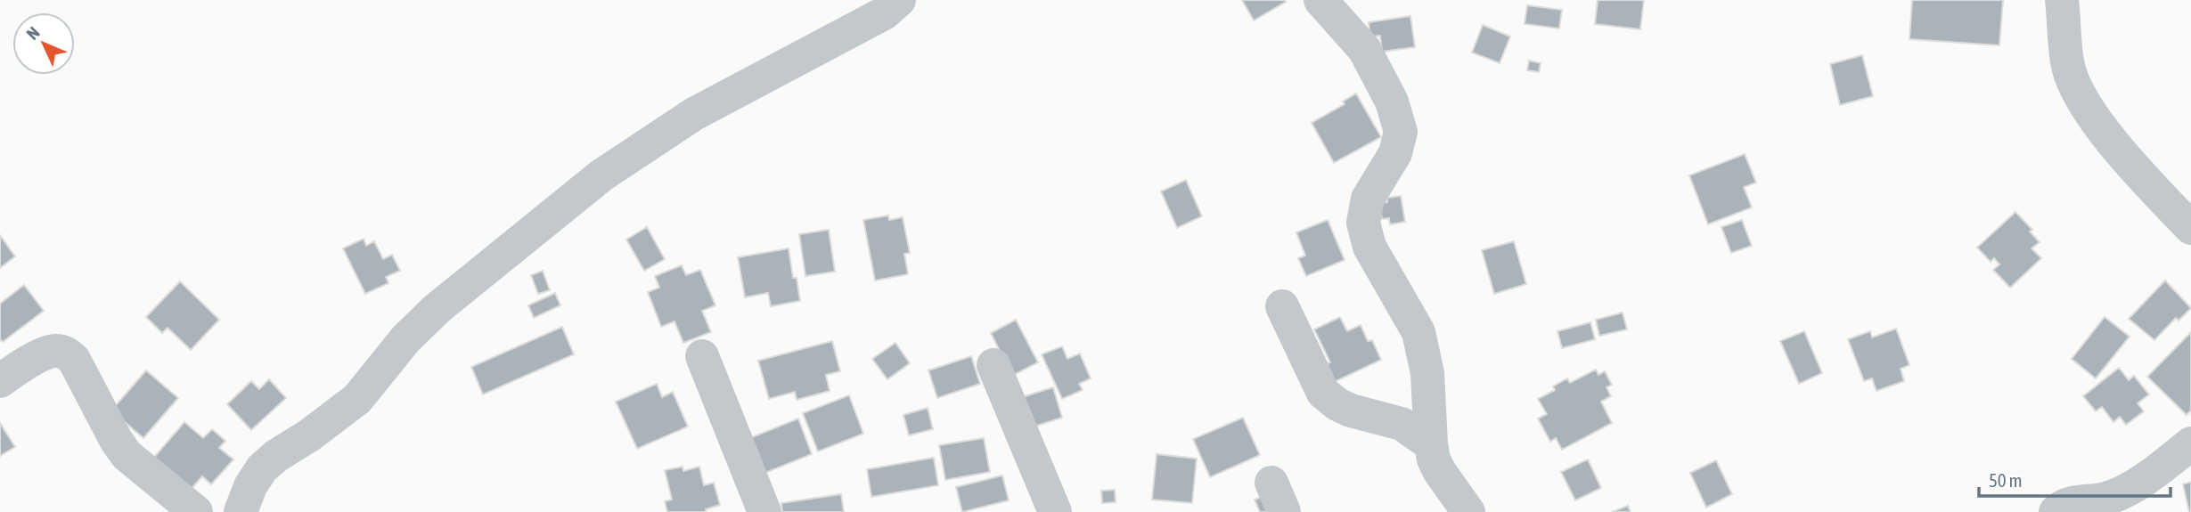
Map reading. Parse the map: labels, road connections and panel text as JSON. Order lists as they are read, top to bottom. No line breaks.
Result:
{"scale_bar":"50 m","north":"top left"}
